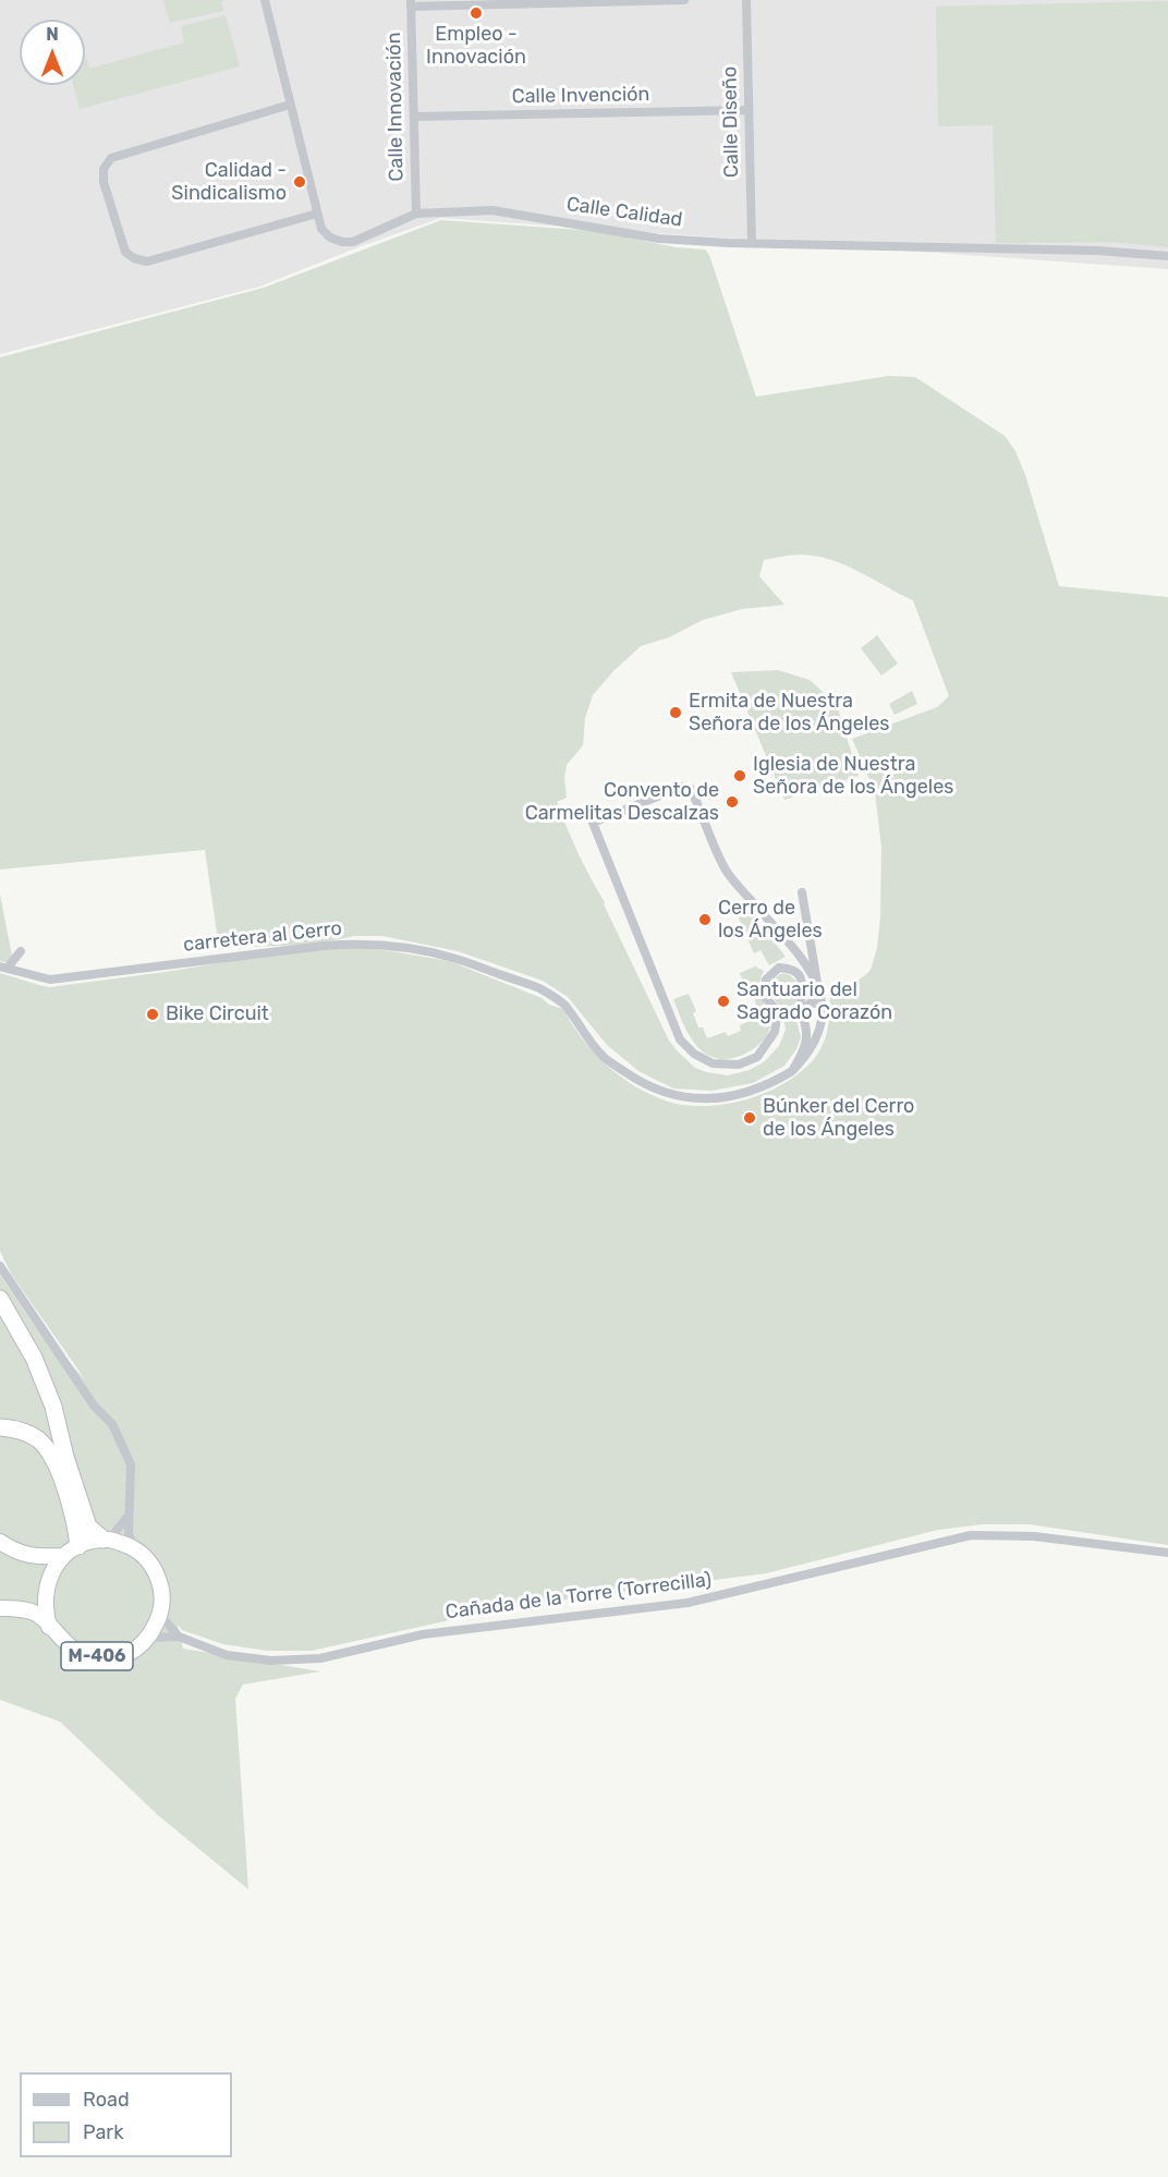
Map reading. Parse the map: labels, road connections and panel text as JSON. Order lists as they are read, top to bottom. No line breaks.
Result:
{"streets":{"highway":["M-406"],"street":["Calle Invención","Calle Innovación","Calle Diseño","Calle Calidad","carretera al Cerro","Cañada de la Torre (Torrecilla)"]},"crossings":[["Calle Invención","Calle Innovación"],["Calle Invención","Calle Diseño"],["Calle Innovación","Calle Calidad"],["Calle Diseño","Calle Calidad"],["Cañada de la Torre (Torrecilla)","M-406"]],"places":["Empleo - Innovación","Calidad - Sindicalismo","Ermita de Nuestra Señora de los Ángeles","Iglesia de Nuestra Señora de los Ángeles","Convento de Carmelitas Descalzas","Cerro de los Ángeles","Santuario del Sagrado Corazón","Bike Circuit","Búnker del Cerro de los Ángeles"],"legend":["Road","Park"],"north":"top"}
